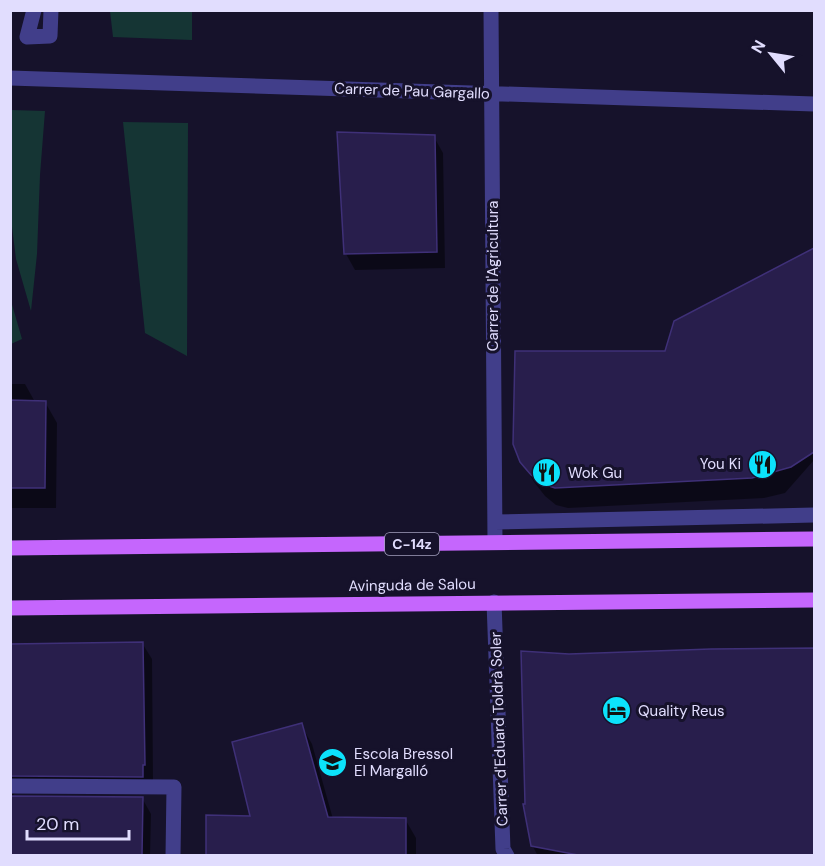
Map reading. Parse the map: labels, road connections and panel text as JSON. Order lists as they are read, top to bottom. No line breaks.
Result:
{"streets":{"main road":["C-14z","Avinguda de Salou"],"street":["Carrer de Pau Gargallo","Carrer de l'Agricultura","Carrer d'Eduard Toldrà Soler"]},"crossings":[["Carrer de Pau Gargallo","Carrer de l'Agricultura"],["Carrer de l'Agricultura","C-14z"],["Avinguda de Salou","Carrer d'Eduard Toldrà Soler"]],"places":{"restaurant":["You Ki","Wok Gu"],"hotel":["Quality Reus"],"school or university":["Escola Bressol El Margalló"]},"scale_bar":"20 m","north":"top left"}
